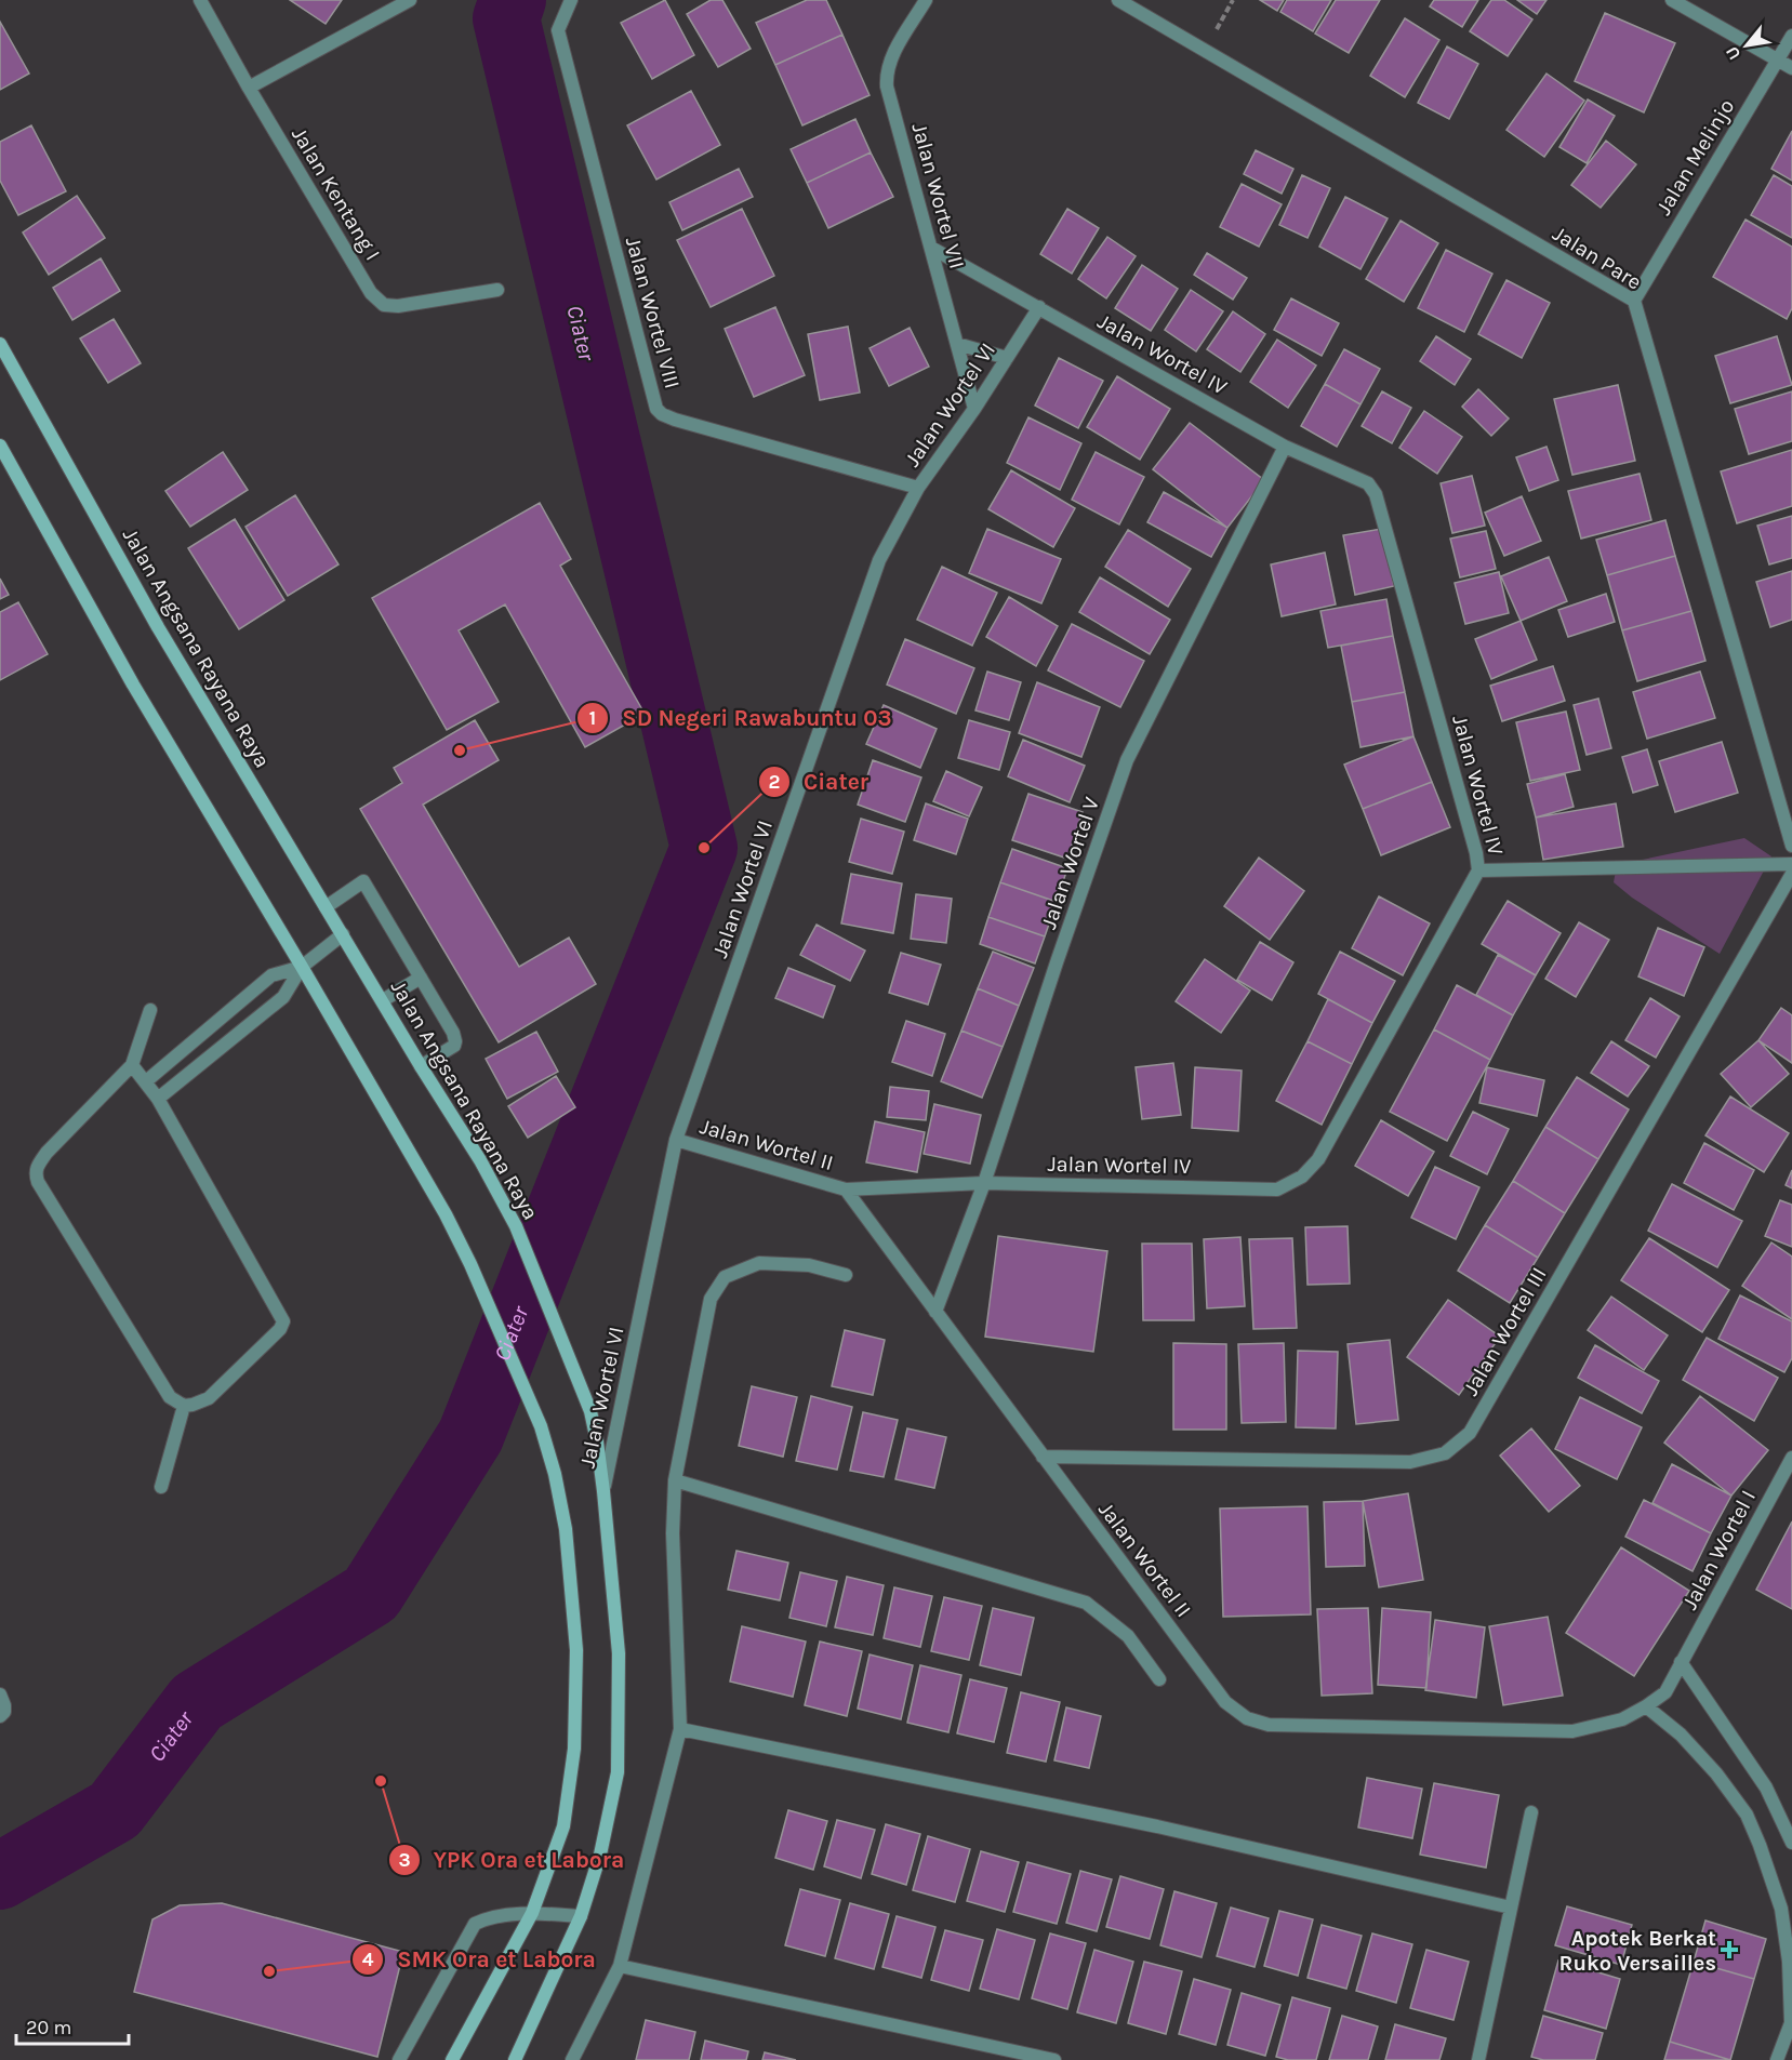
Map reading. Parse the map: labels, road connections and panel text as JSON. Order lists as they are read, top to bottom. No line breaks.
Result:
{"streets":{"street":["Jalan Melinjo","Jalan Kentang I","Jalan Wortel VII","Jalan Pare","Jalan Wortel VIII","Jalan Wortel IV","Jalan Wortel VI","Jalan Angsana Rayana Raya","Jalan Wortel V","Jalan Wortel II","Jalan Wortel III","Jalan Wortel I"]},"crossings":[["Jalan Melinjo","Jalan Pare"],["Jalan Wortel VII","Jalan Wortel IV"],["Jalan Wortel VII","Jalan Wortel VI"],["Jalan Wortel VIII","Jalan Wortel VI"],["Jalan Wortel IV","Jalan Wortel VI"],["Jalan Wortel IV","Jalan Wortel V"],["Jalan Wortel IV","Jalan Wortel II"],["Jalan Wortel VI","Jalan Angsana Rayana Raya"],["Jalan Wortel VI","Jalan Wortel II"],["Jalan Wortel V","Jalan Wortel II"],["Jalan Wortel II","Jalan Wortel III"],["Jalan Wortel II","Jalan Wortel I"]],"water":["Ciater"],"places":{"other":["SD Negeri Rawabuntu 03","Ciater","YPK Ora et Labora","SMK Ora et Labora"],"health":["Apotek Berkat Ruko Versailles"]},"scale_bar":"20 m","north":"bottom left"}
